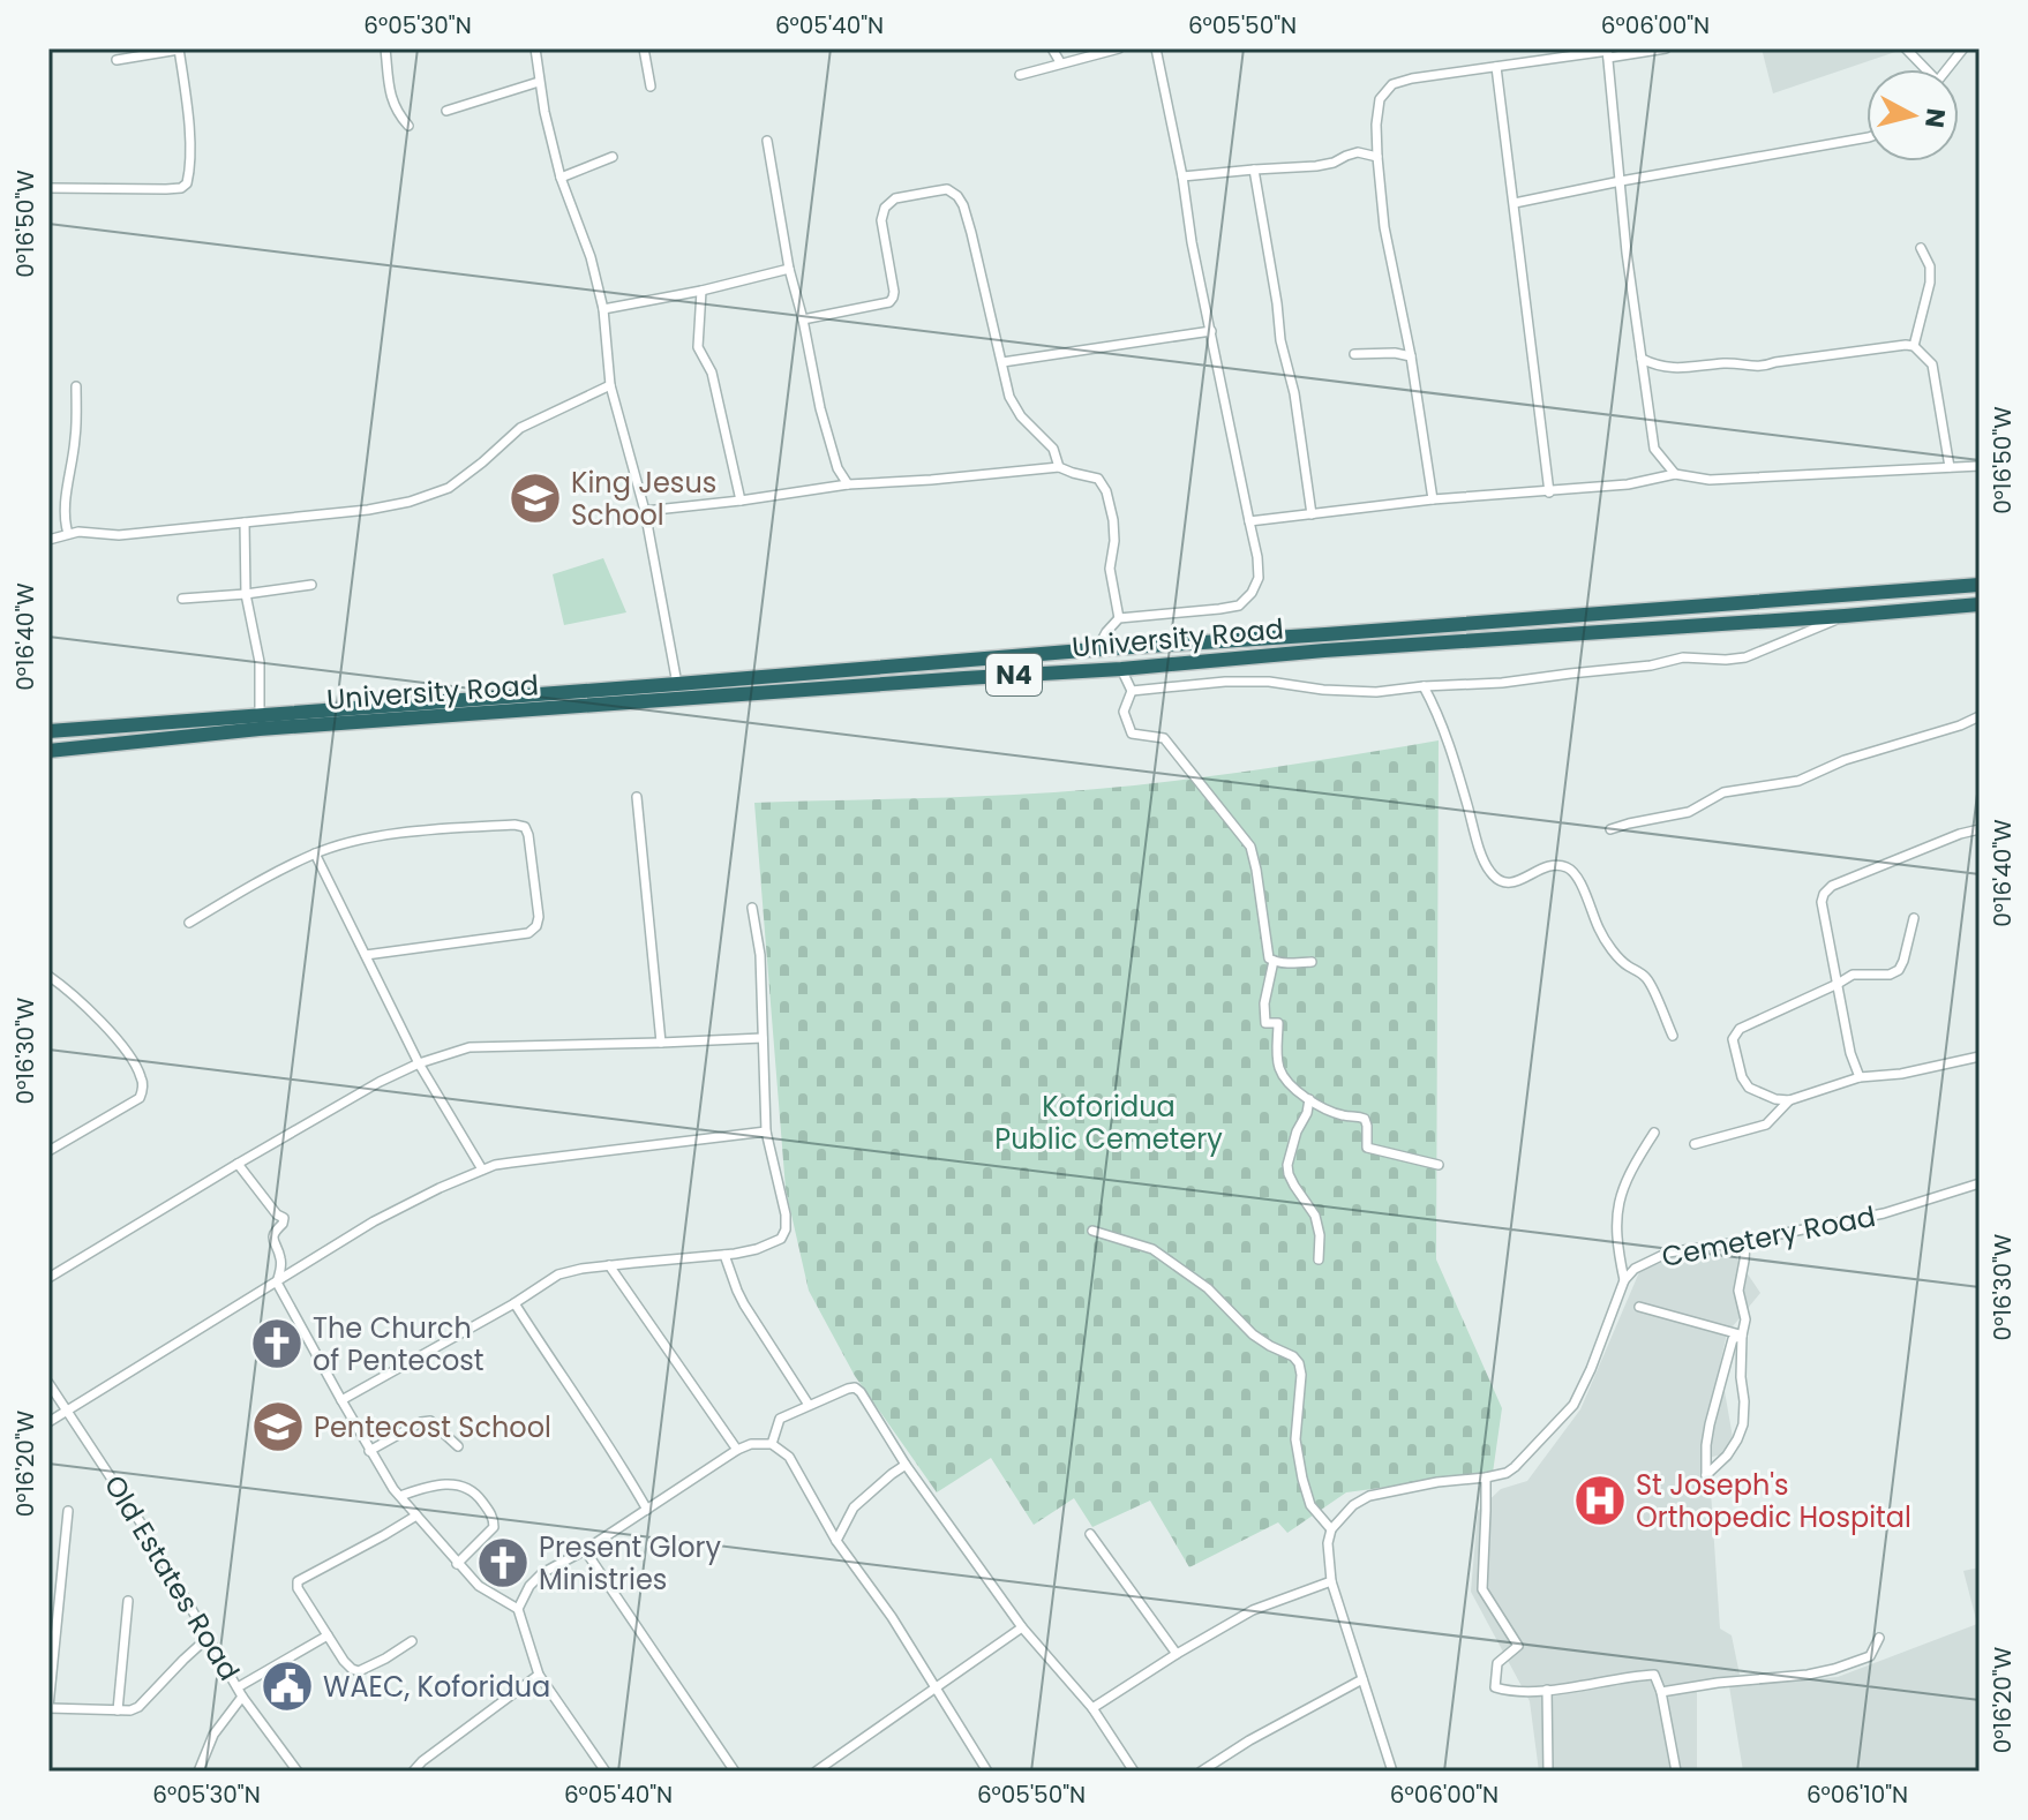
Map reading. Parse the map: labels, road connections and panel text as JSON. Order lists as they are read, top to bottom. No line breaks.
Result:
{"streets":{"highway":["University Road","N4"],"street":["Cemetery Road","Old Estates Road"]},"parks":["Koforidua Public Cemetery"],"places":{"school or university":["King Jesus School","Pentecost School"],"church":["The Church of Pentecost","Present Glory Ministries"],"hospital":["St Joseph's Orthopedic Hospital"],"public building":["WAEC, Koforidua"]},"north":"right","coordinates":["6°05'30\"N","6°05'40\"N","6°05'50\"N","6°06'00\"N","0°16'50\"W","0°16'40\"W","0°16'30\"W","0°16'20\"W","6°06'10\"N"]}
